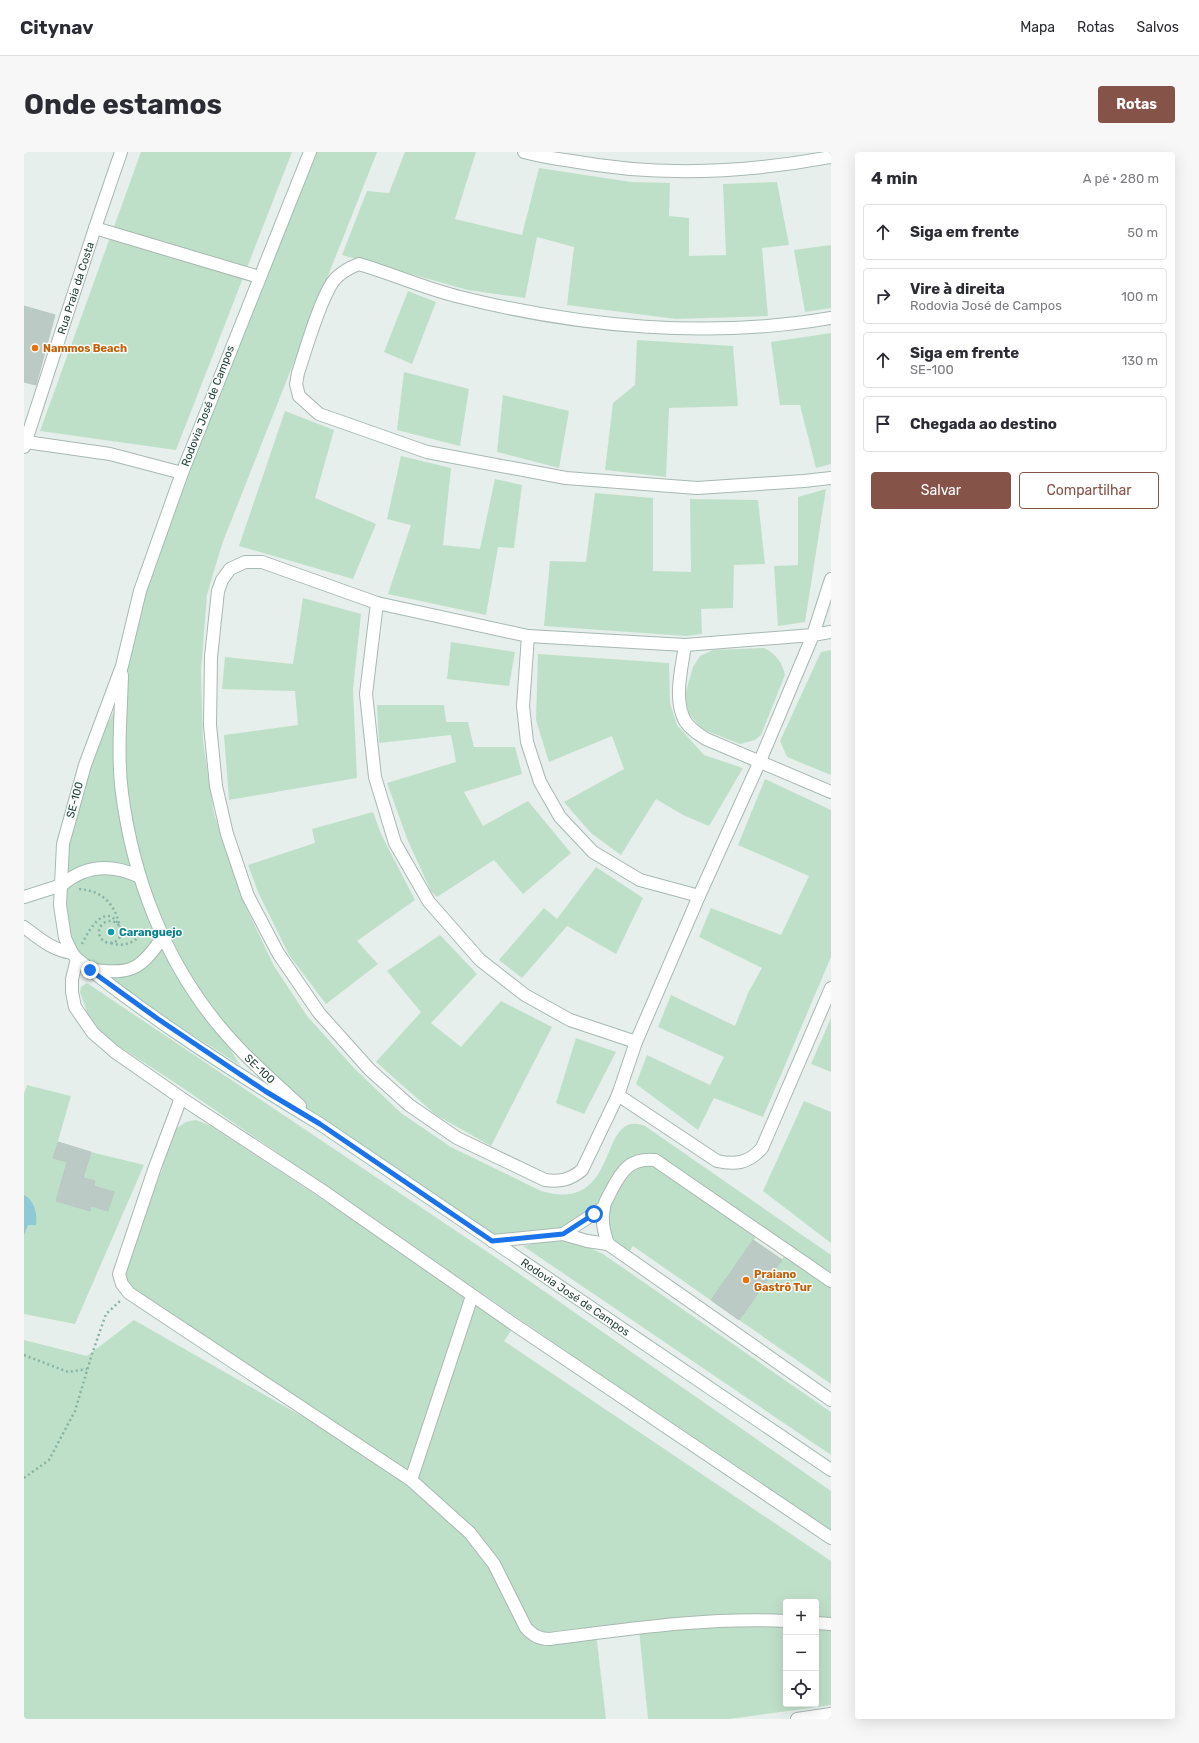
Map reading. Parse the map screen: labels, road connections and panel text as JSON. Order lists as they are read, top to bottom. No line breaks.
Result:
{"streets":{"street":["Rua Praia da Costa","Rodovia José de Campos","SE-100"]},"crossings":[["Rodovia José de Campos","SE-100"]],"places":["Nammos Beach","Caranguejo","Praiano Gastrô Tur"],"page":{"header":"Citynav","nav":["Mapa","Rotas","Salvos"],"buttons":["Rotas",["Salvar","Compartilhar"]],"title":"Onde estamos","heading":["4 min","A pé · 280 m"],"list":[["Siga em frente","50 m"],["Vire à direita","Rodovia José de Campos","100 m"],["Siga em frente","SE-100","130 m"],"Chegada ao destino"],"map_buttons":["+","−"]}}
